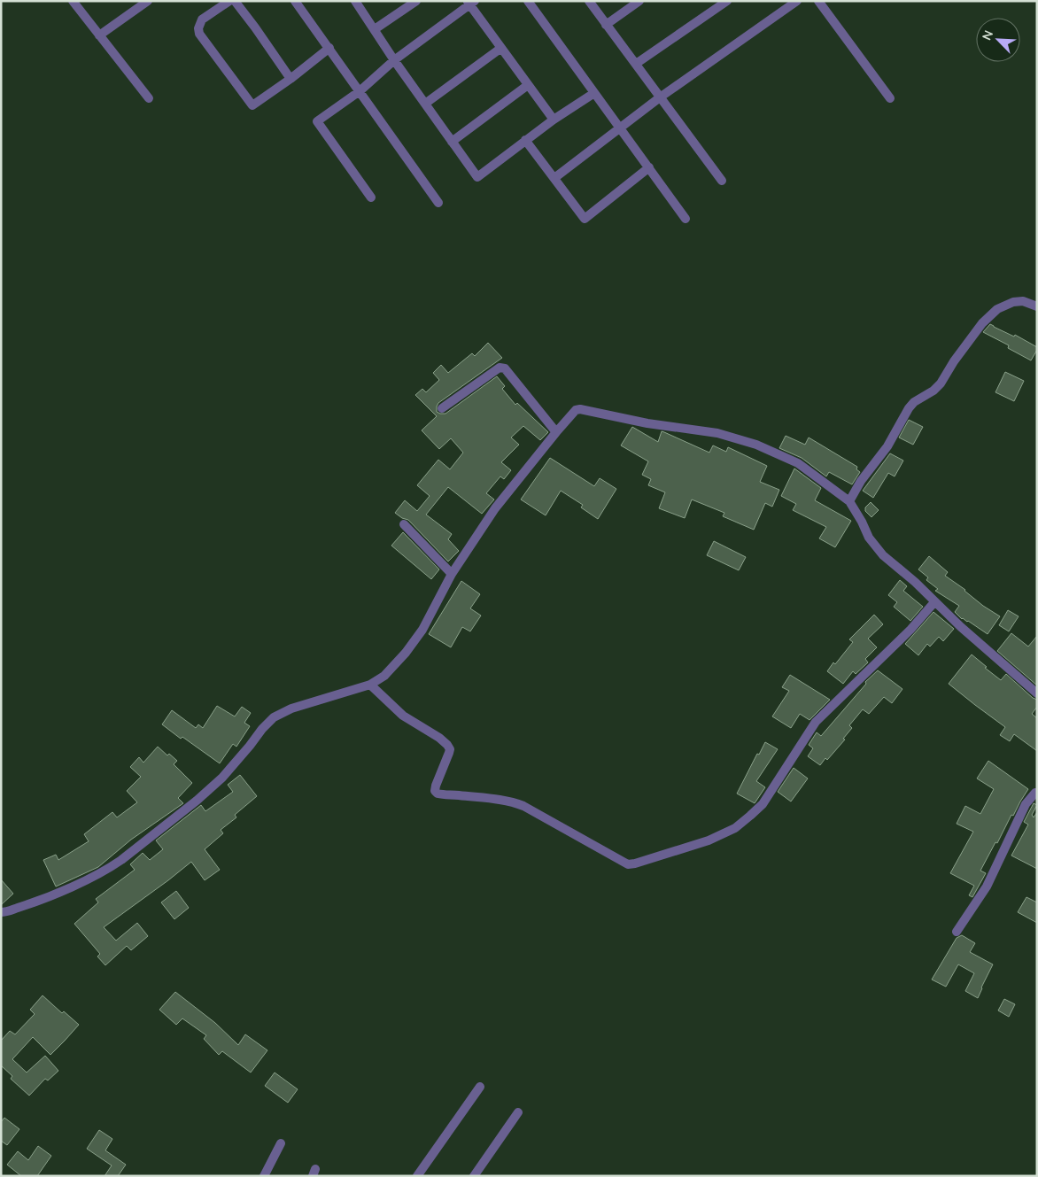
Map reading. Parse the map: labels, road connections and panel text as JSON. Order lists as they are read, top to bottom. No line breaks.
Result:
{"north":"top left"}
